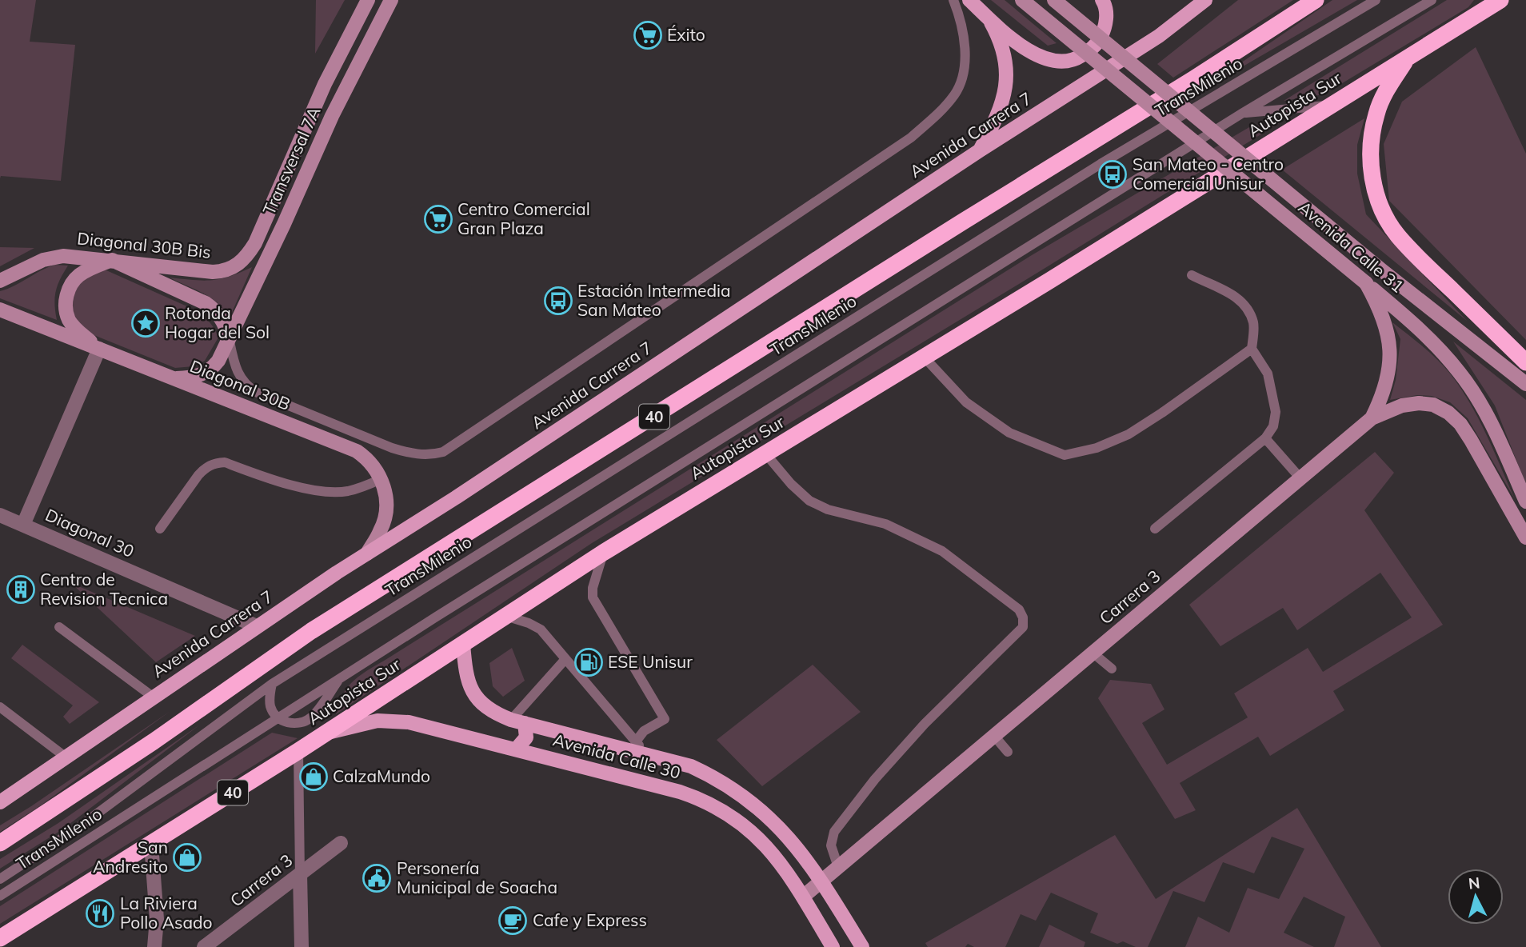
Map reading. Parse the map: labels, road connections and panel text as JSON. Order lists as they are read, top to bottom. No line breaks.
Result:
{"streets":{"highway":["Autopista Sur","40"],"main road":["Avenida Carrera 7","Transversal 7A","Diagonal 30B Bis","Avenida Calle 31","Diagonal 30B","Carrera 3","Avenida Calle 30"],"street":["Diagonal 30"],"lane":["TransMilenio"]},"crossings":[["TransMilenio","Autopista Sur"],["Autopista Sur","Avenida Calle 30"],["Avenida Carrera 7","Diagonal 30B"],["Avenida Carrera 7","Diagonal 30"],["Transversal 7A","Diagonal 30B Bis"],["Transversal 7A","Diagonal 30B"],["Avenida Calle 31","Carrera 3"],["Carrera 3","Avenida Calle 30"]],"places":{"supermarket":["Éxito","Centro Comercial Gran Plaza"],"bus stop":["San Mateo - Centro Comercial Unisur","Estación Intermedia San Mateo"],"place":["Rotonda Hogar del Sol"],"building":["Centro de Revision Tecnica"],"fuel station":["ESE Unisur"],"shop":["CalzaMundo","San Andresito"],"public building":["Personería Municipal de Soacha"],"restaurant":["La Riviera Pollo Asado"],"cafe":["Cafe y Express"]},"north":"top"}
